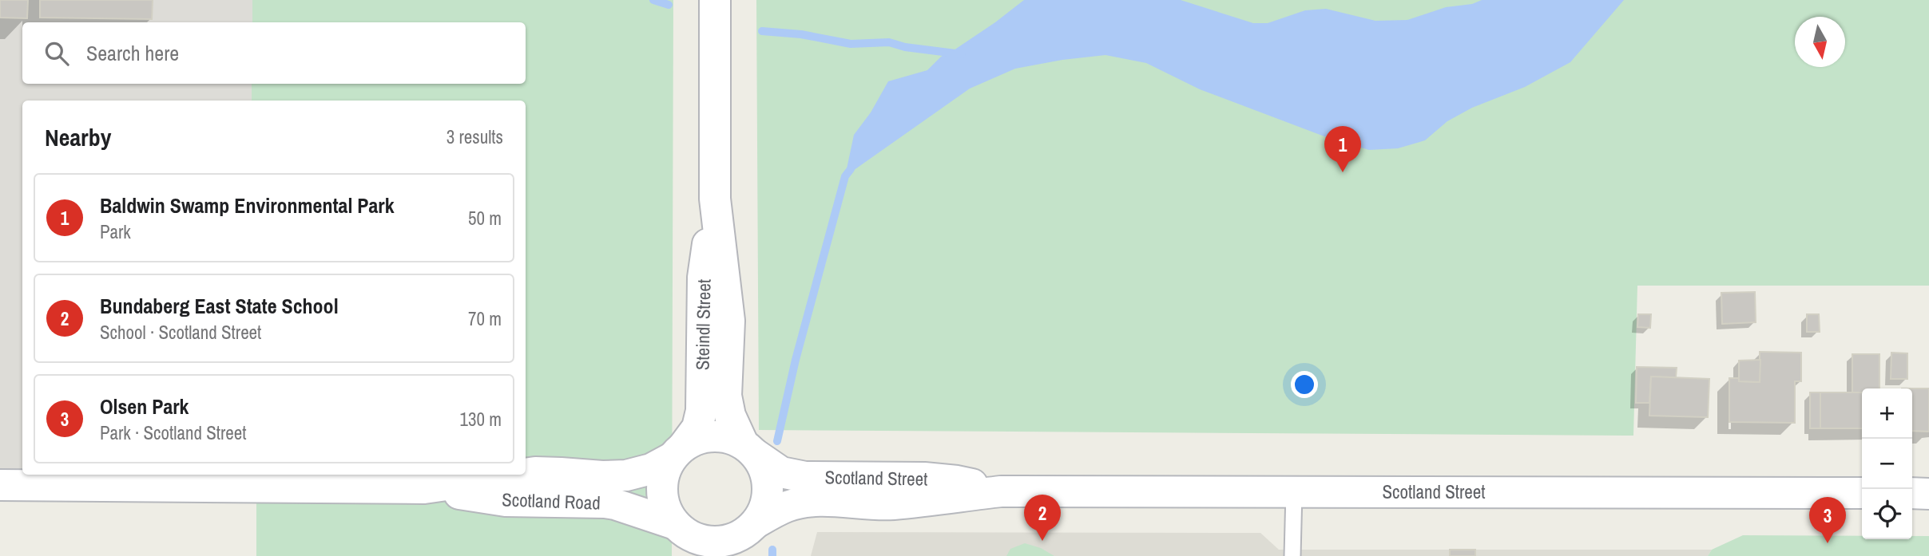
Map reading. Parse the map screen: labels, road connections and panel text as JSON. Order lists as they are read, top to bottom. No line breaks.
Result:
{"streets":{"street":["Steindl Street","Scotland Street","Scotland Road"]},"crossings":[["Steindl Street","Scotland Street"],["Steindl Street","Scotland Road"],["Scotland Street","Scotland Road"]],"north":"bottom","page":{"search":"Search here","heading":["Nearby","3 results"],"pins":["1","2","3"],"list":[{"mark":"1","name":"Baldwin Swamp Environmental Park","note":"Park","value":"50 m"},{"mark":"2","name":"Bundaberg East State School","note":"School · Scotland Street","value":"70 m"},{"mark":"3","name":"Olsen Park","note":"Park · Scotland Street","value":"130 m"}],"map_buttons":["+","−"]}}
